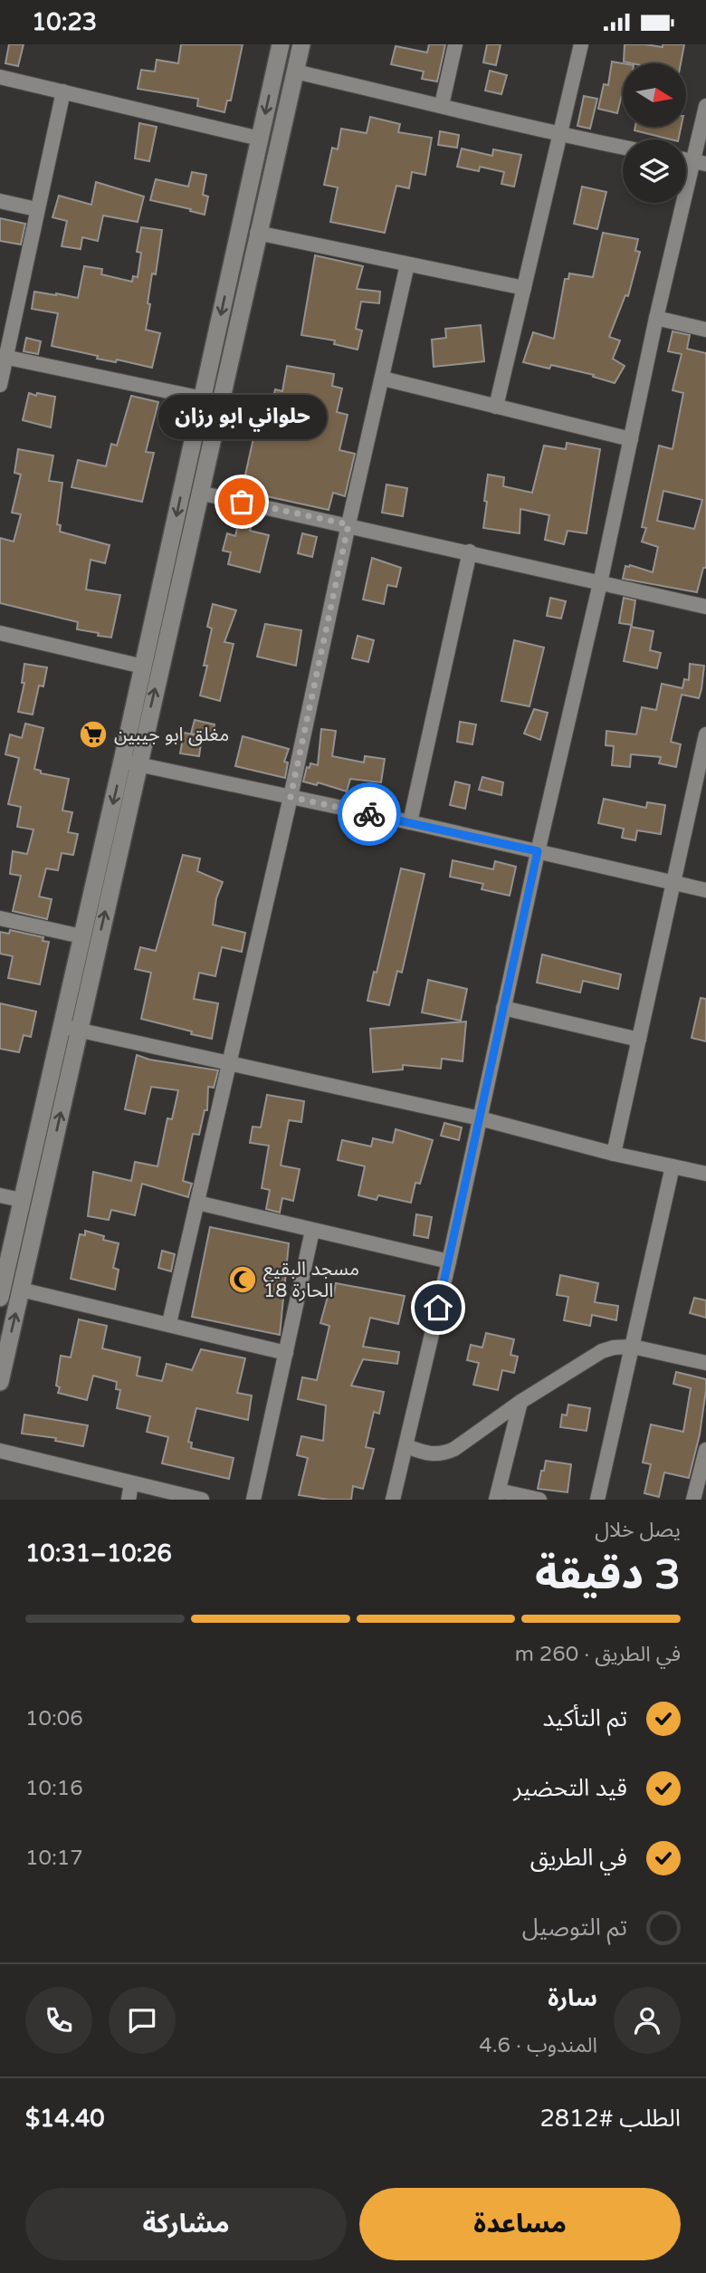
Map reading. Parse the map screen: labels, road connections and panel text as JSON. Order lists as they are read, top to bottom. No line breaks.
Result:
{"places":{"other":["حلواني ابو رزان"],"supermarket":["مغلق ابو جيبين"],"mosque":["مسجد البقيع الحارة 18"]},"north":"right","page":{"status":"10:23","bubble":"حلواني ابو رزان","heading":["3 دقيقة","يصل خلال","10:26–10:31"],"panel":["سارة","المندوب · 4.6","الطلب #2812","$14.40"],"bar":"في الطريق · 260 m","list":[["تم التأكيد","10:06"],["قيد التحضير","10:16"],["في الطريق","10:17"],"تم التوصيل"],"buttons":["مساعدة","مشاركة"]}}
